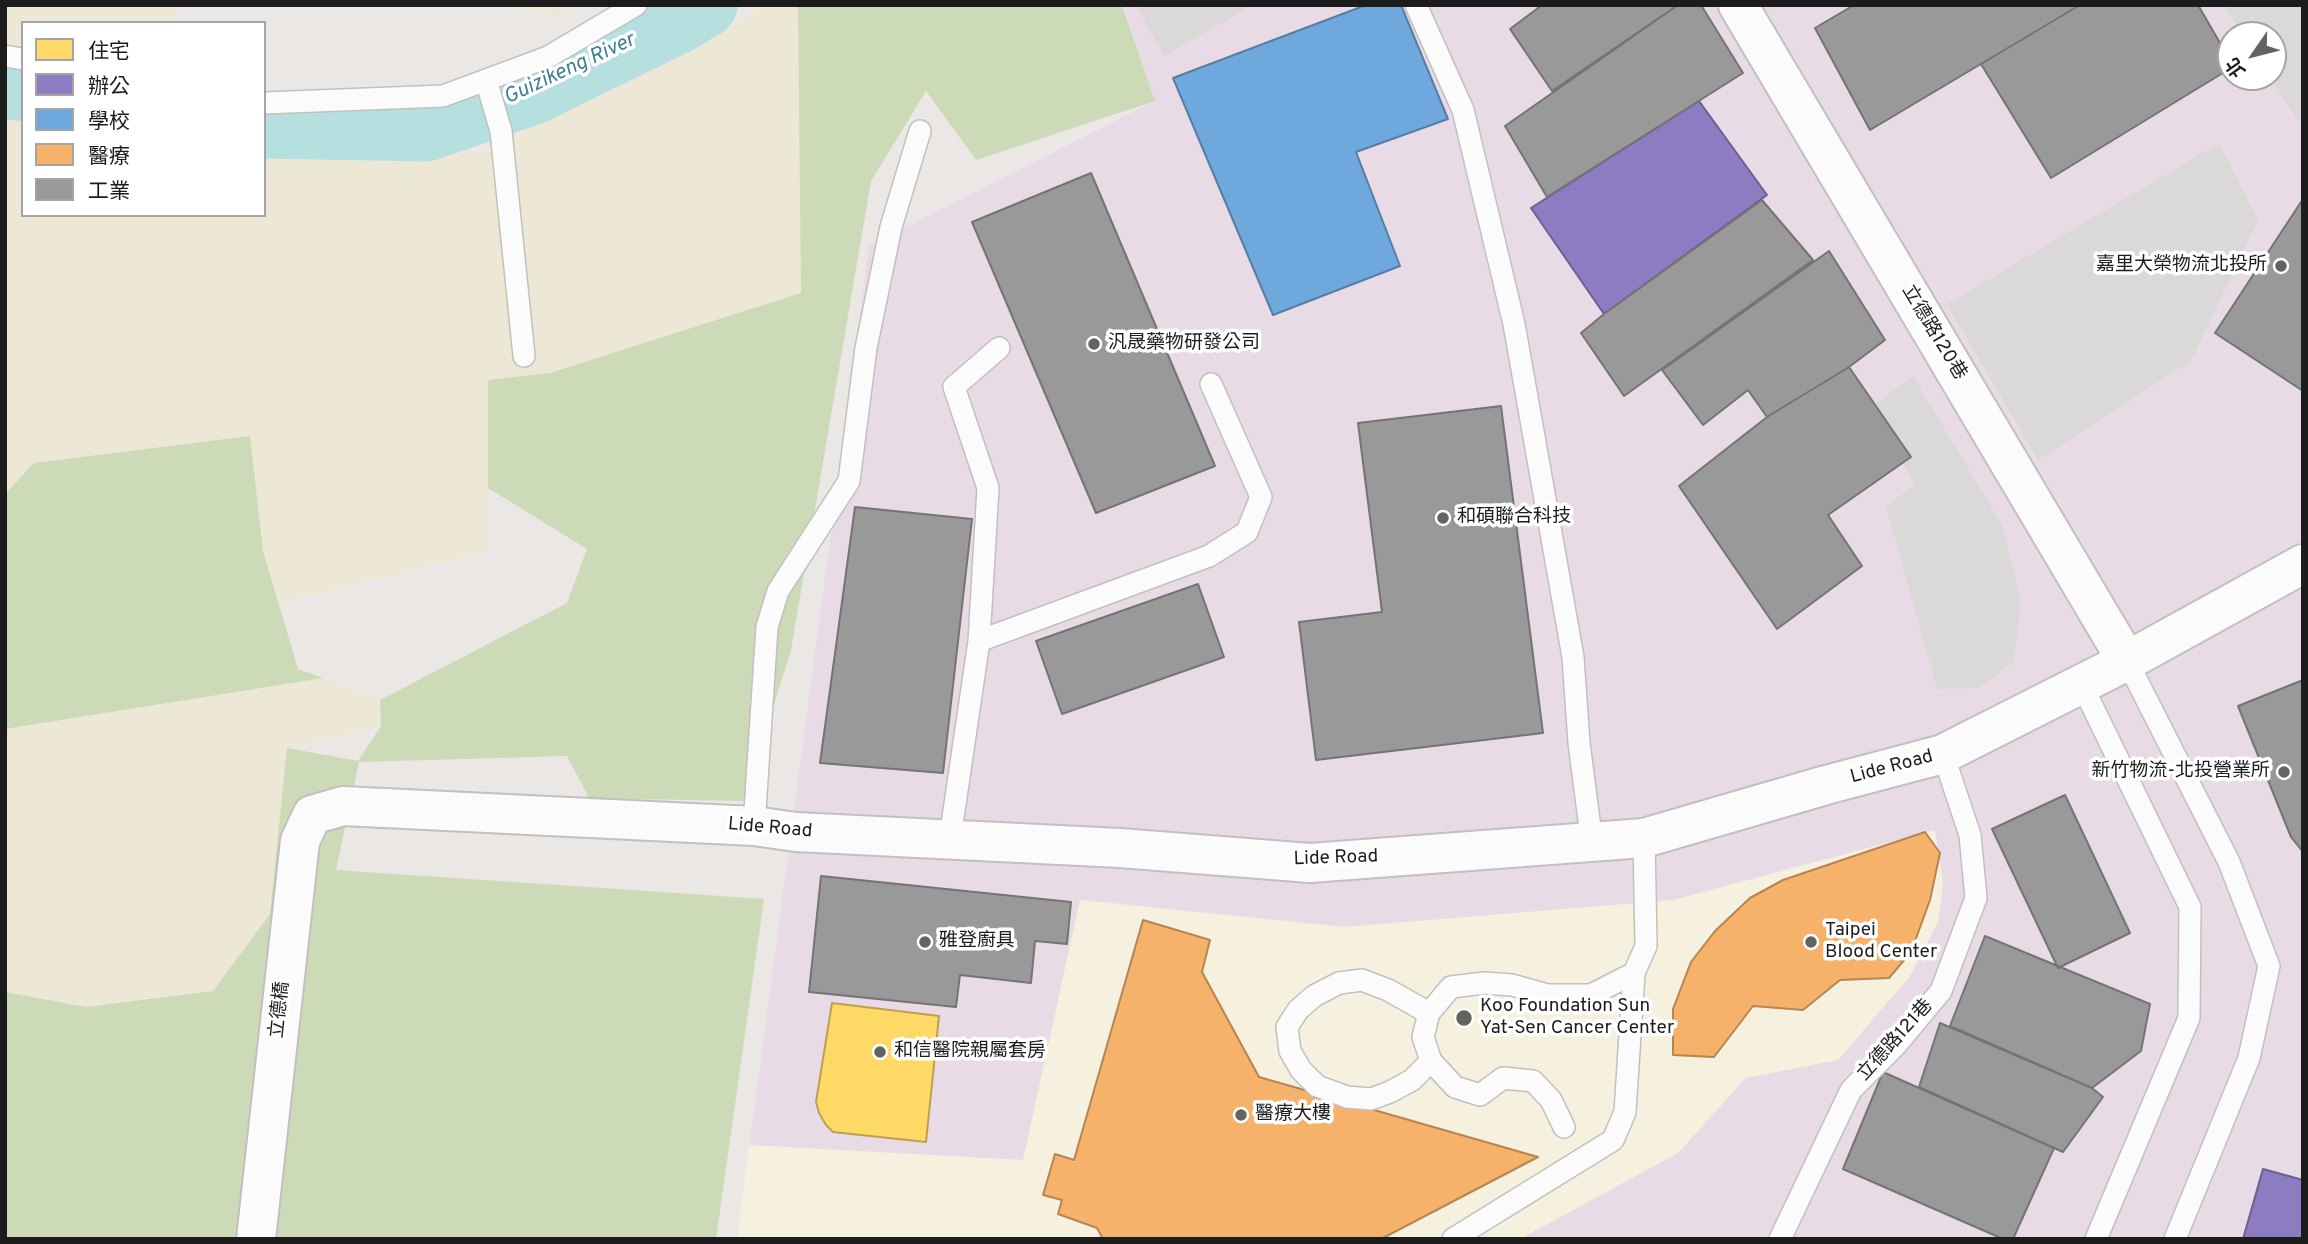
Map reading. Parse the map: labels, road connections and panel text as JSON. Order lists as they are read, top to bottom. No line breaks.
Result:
{"streets":{"street":["立德路120巷","Lide Road","立德橋"],"lane":["立德路121巷"]},"crossings":[["立德路120巷","Lide Road"],["Lide Road","立德橋"],["Lide Road","立德路121巷"]],"water":["Guizikeng River"],"places":["嘉里大榮物流北投所","汎晟藥物研發公司","和碩聯合科技","新竹物流-北投營業所","雅登廚具","Taipei Blood Center","Koo Foundation Sun Yat-Sen Cancer Center","和信醫院親屬套房","醫療大樓"],"legend":["住宅","辦公","學校","醫療","工業"],"north":"bottom left"}
